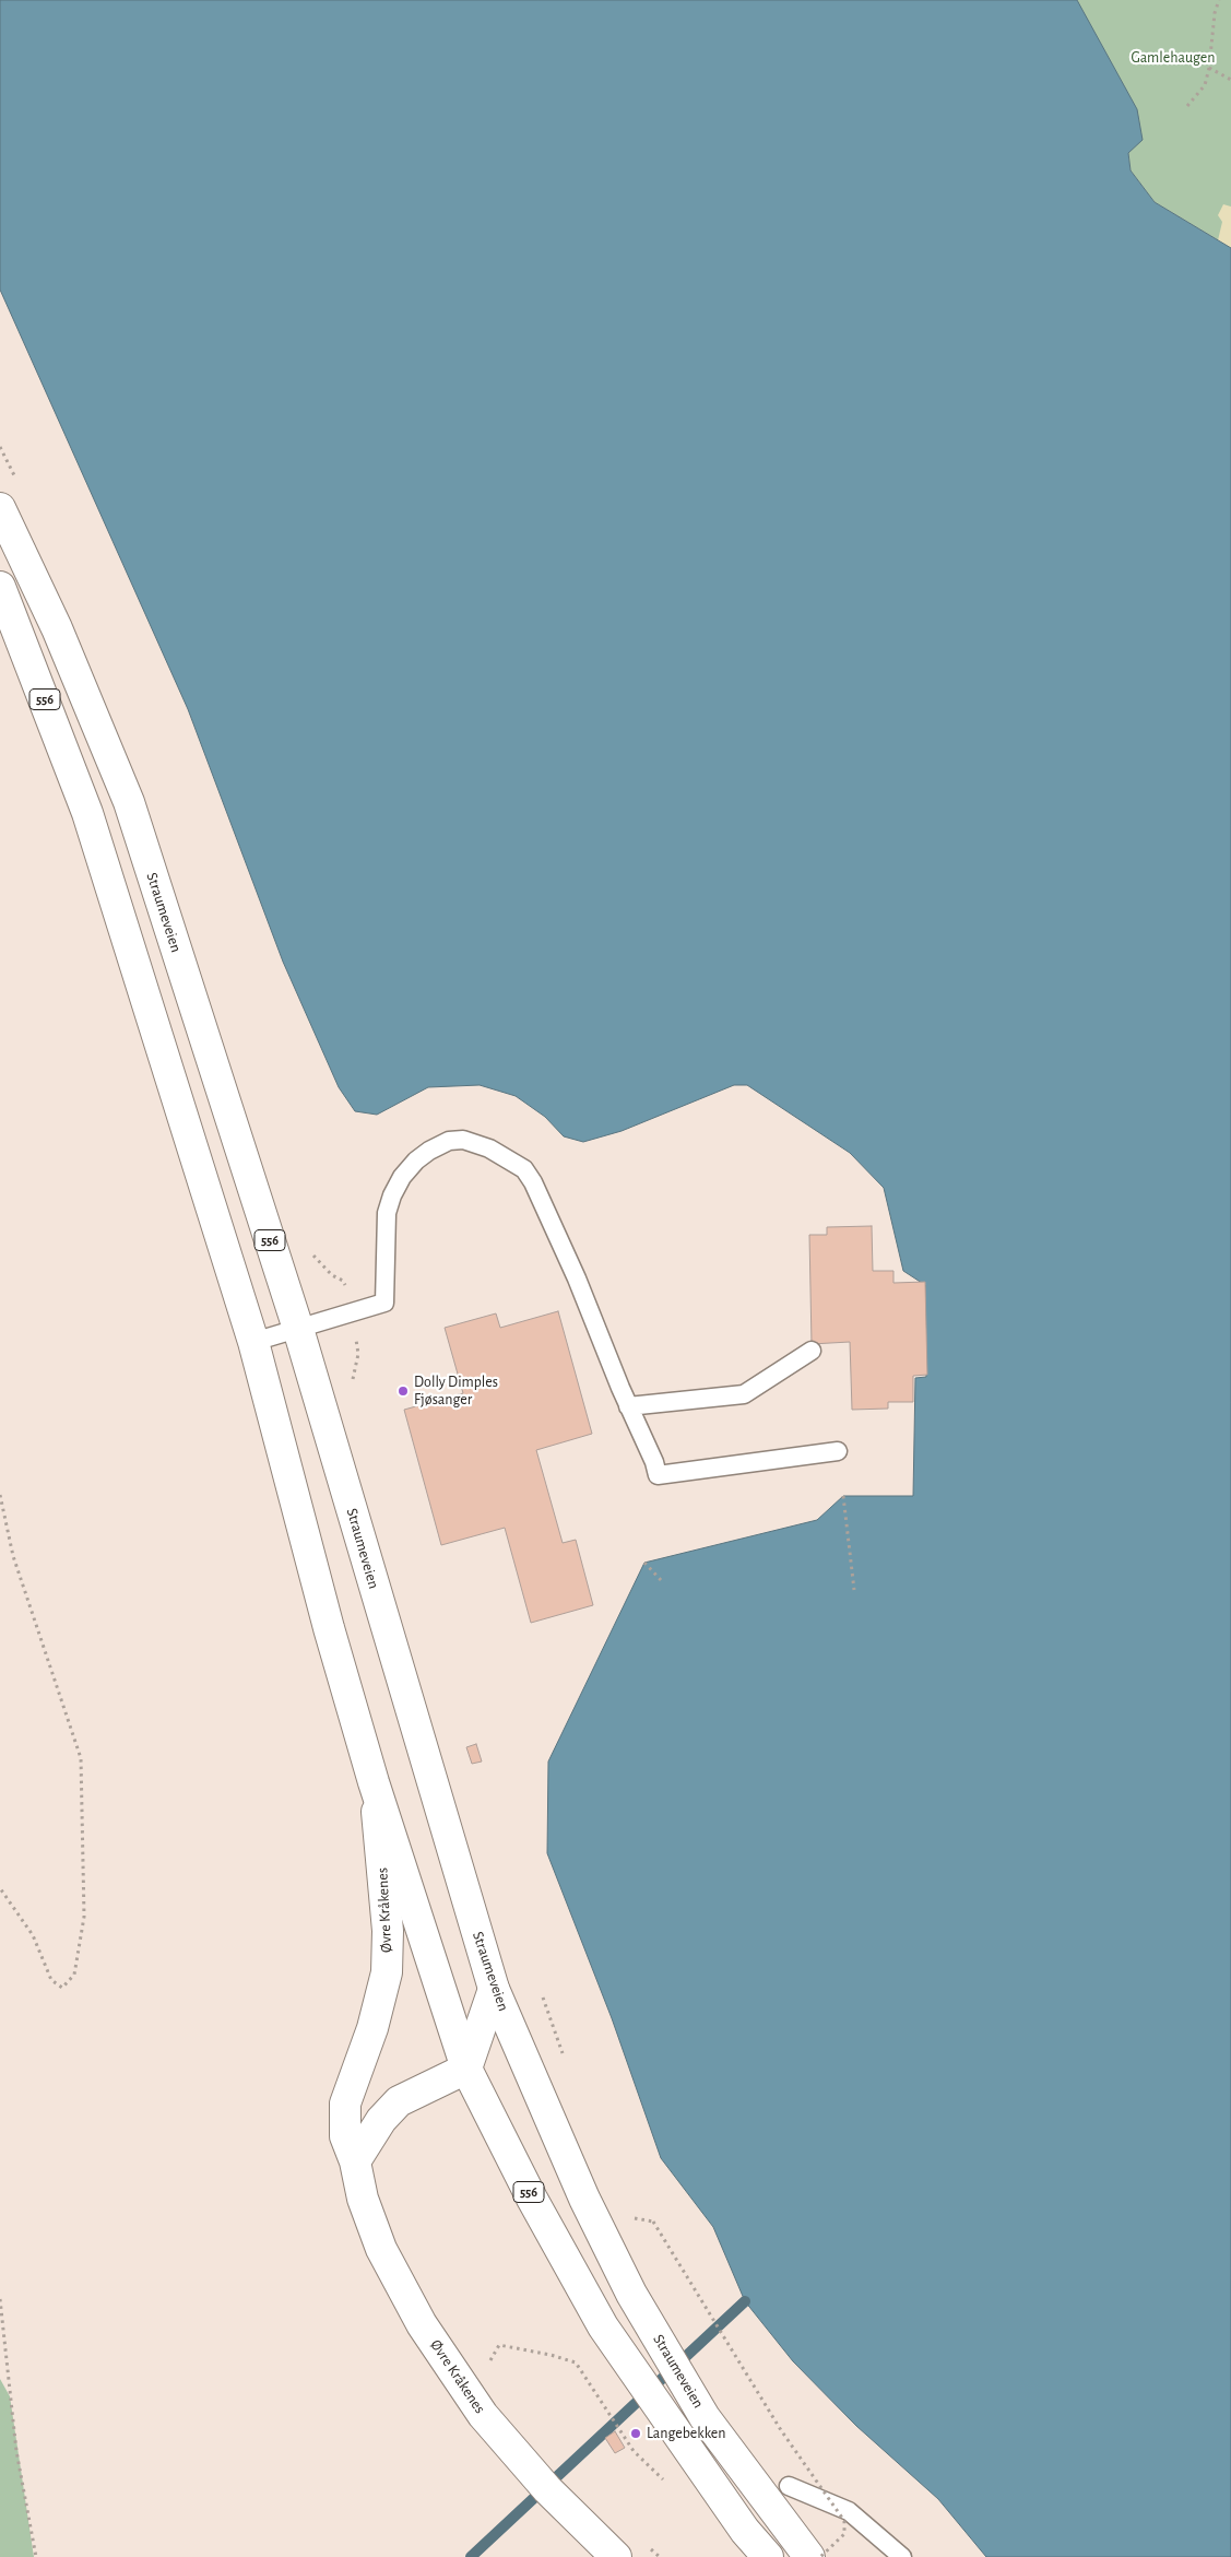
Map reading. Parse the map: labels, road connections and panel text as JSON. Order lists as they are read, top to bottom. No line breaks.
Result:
{"streets":{"main road":["556","Straumeveien","Øvre Kråkenes"]},"crossings":[["556","Øvre Kråkenes"]],"parks":["Gamlehaugen"],"places":["Dolly Dimples Fjøsanger","Langebekken"]}
